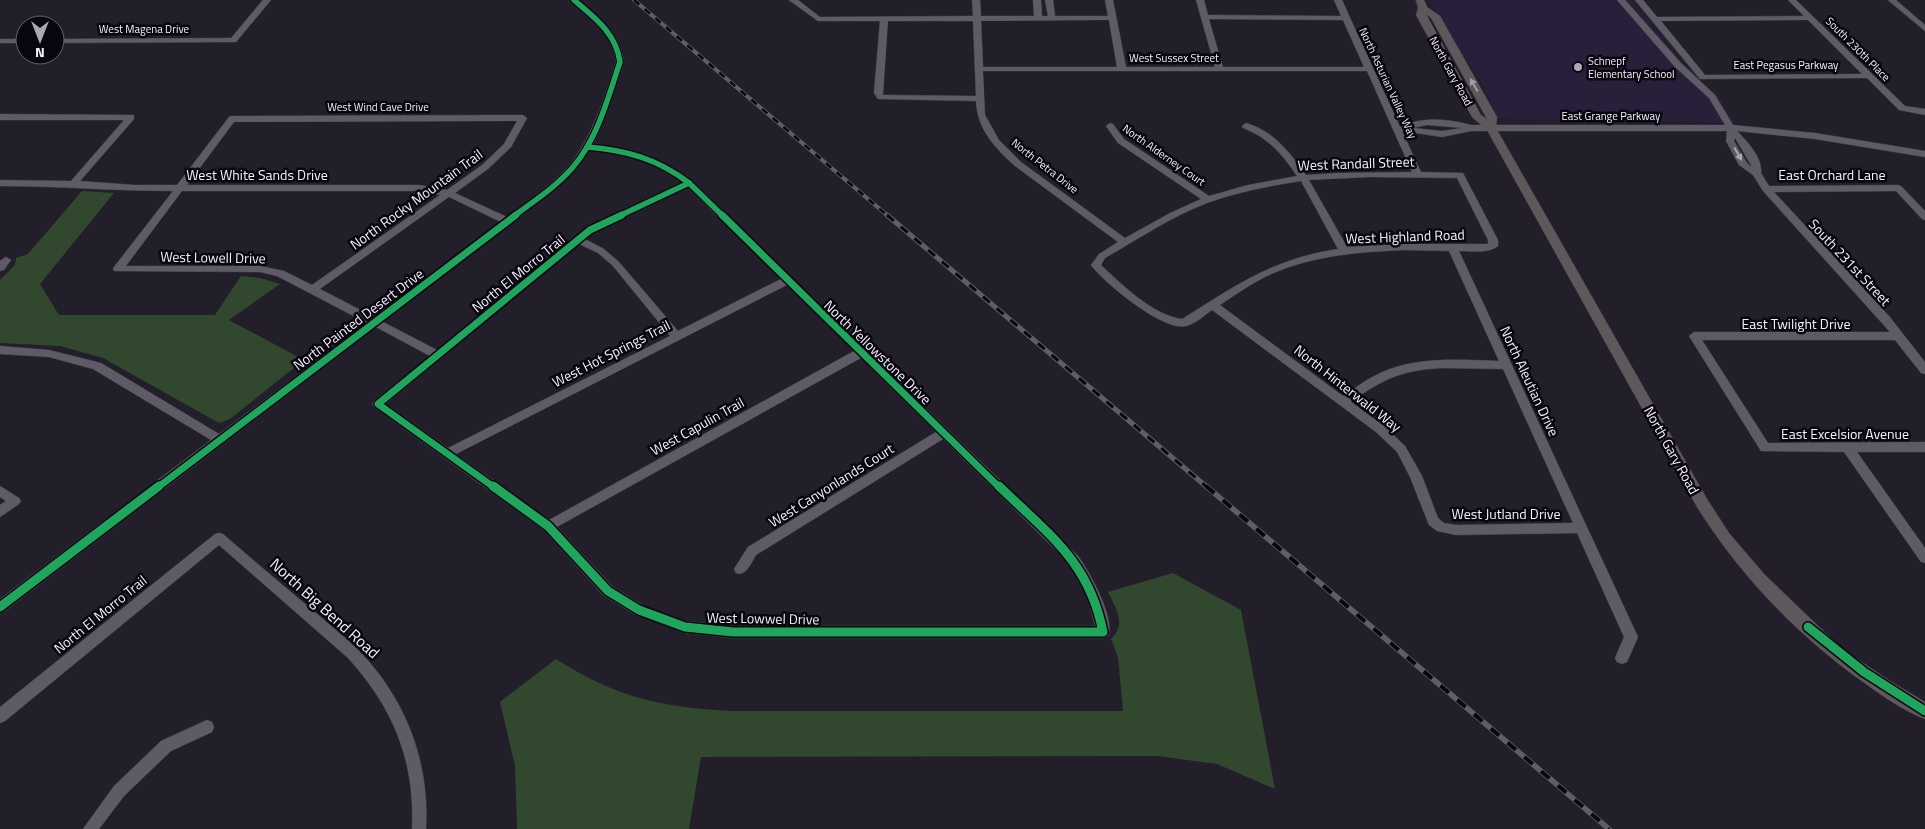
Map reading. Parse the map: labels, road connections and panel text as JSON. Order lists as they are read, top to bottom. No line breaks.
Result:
{"streets":{"main road":["North Gary Road"],"street":["West Magena Drive","South 230th Place","West Sussex Street","East Pegasus Parkway","North Asturian Valley Way","West Wind Cave Drive","East Grange Parkway","North Alderney Court","West Randall Street","North Petra Drive","West White Sands Drive","East Orchard Lane","North Rocky Mountain Trail","West Highland Road","West Lowell Drive","South 231st Street","North El Morro Trail","North Painted Desert Drive","East Twilight Drive","North Yellowstone Drive","West Hot Springs Trail","North Aleutian Drive","North Hinterwald Way","West Capulin Trail","East Excelsior Avenue","West Canyonlands Court","West Jutland Drive","North Big Bend Road","West Lowwel Drive"]},"crossings":[["South 230th Place","East Pegasus Parkway"],["West Sussex Street","North Asturian Valley Way"],["West Sussex Street","North Petra Drive"],["North Gary Road","East Grange Parkway"],["North Asturian Valley Way","West Randall Street"],["West Wind Cave Drive","West White Sands Drive"],["West Wind Cave Drive","North Rocky Mountain Trail"],["West Wind Cave Drive","West Lowell Drive"],["East Grange Parkway","South 231st Street"],["North Alderney Court","West Randall Street"],["West Randall Street","North Petra Drive"],["West Randall Street","West Highland Road"],["West White Sands Drive","North Rocky Mountain Trail"],["West White Sands Drive","West Lowell Drive"],["West White Sands Drive","North Painted Desert Drive"],["East Orchard Lane","South 231st Street"],["North Rocky Mountain Trail","West Lowell Drive"],["West Highland Road","North Aleutian Drive"],["West Highland Road","North Hinterwald Way"],["West Lowell Drive","North El Morro Trail"],["West Lowell Drive","North Painted Desert Drive"],["South 231st Street","East Twilight Drive"],["North El Morro Trail","North Yellowstone Drive"],["North El Morro Trail","North Big Bend Road"],["North El Morro Trail","West Lowwel Drive"],["North Painted Desert Drive","North Yellowstone Drive"],["East Twilight Drive","East Excelsior Avenue"],["North Yellowstone Drive","West Hot Springs Trail"],["North Yellowstone Drive","West Capulin Trail"],["North Yellowstone Drive","West Canyonlands Court"],["North Yellowstone Drive","West Lowwel Drive"],["West Hot Springs Trail","West Lowwel Drive"],["North Aleutian Drive","West Jutland Drive"],["North Hinterwald Way","West Jutland Drive"],["West Capulin Trail","West Lowwel Drive"]],"places":["Schnepf Elementary School"],"north":"bottom"}
